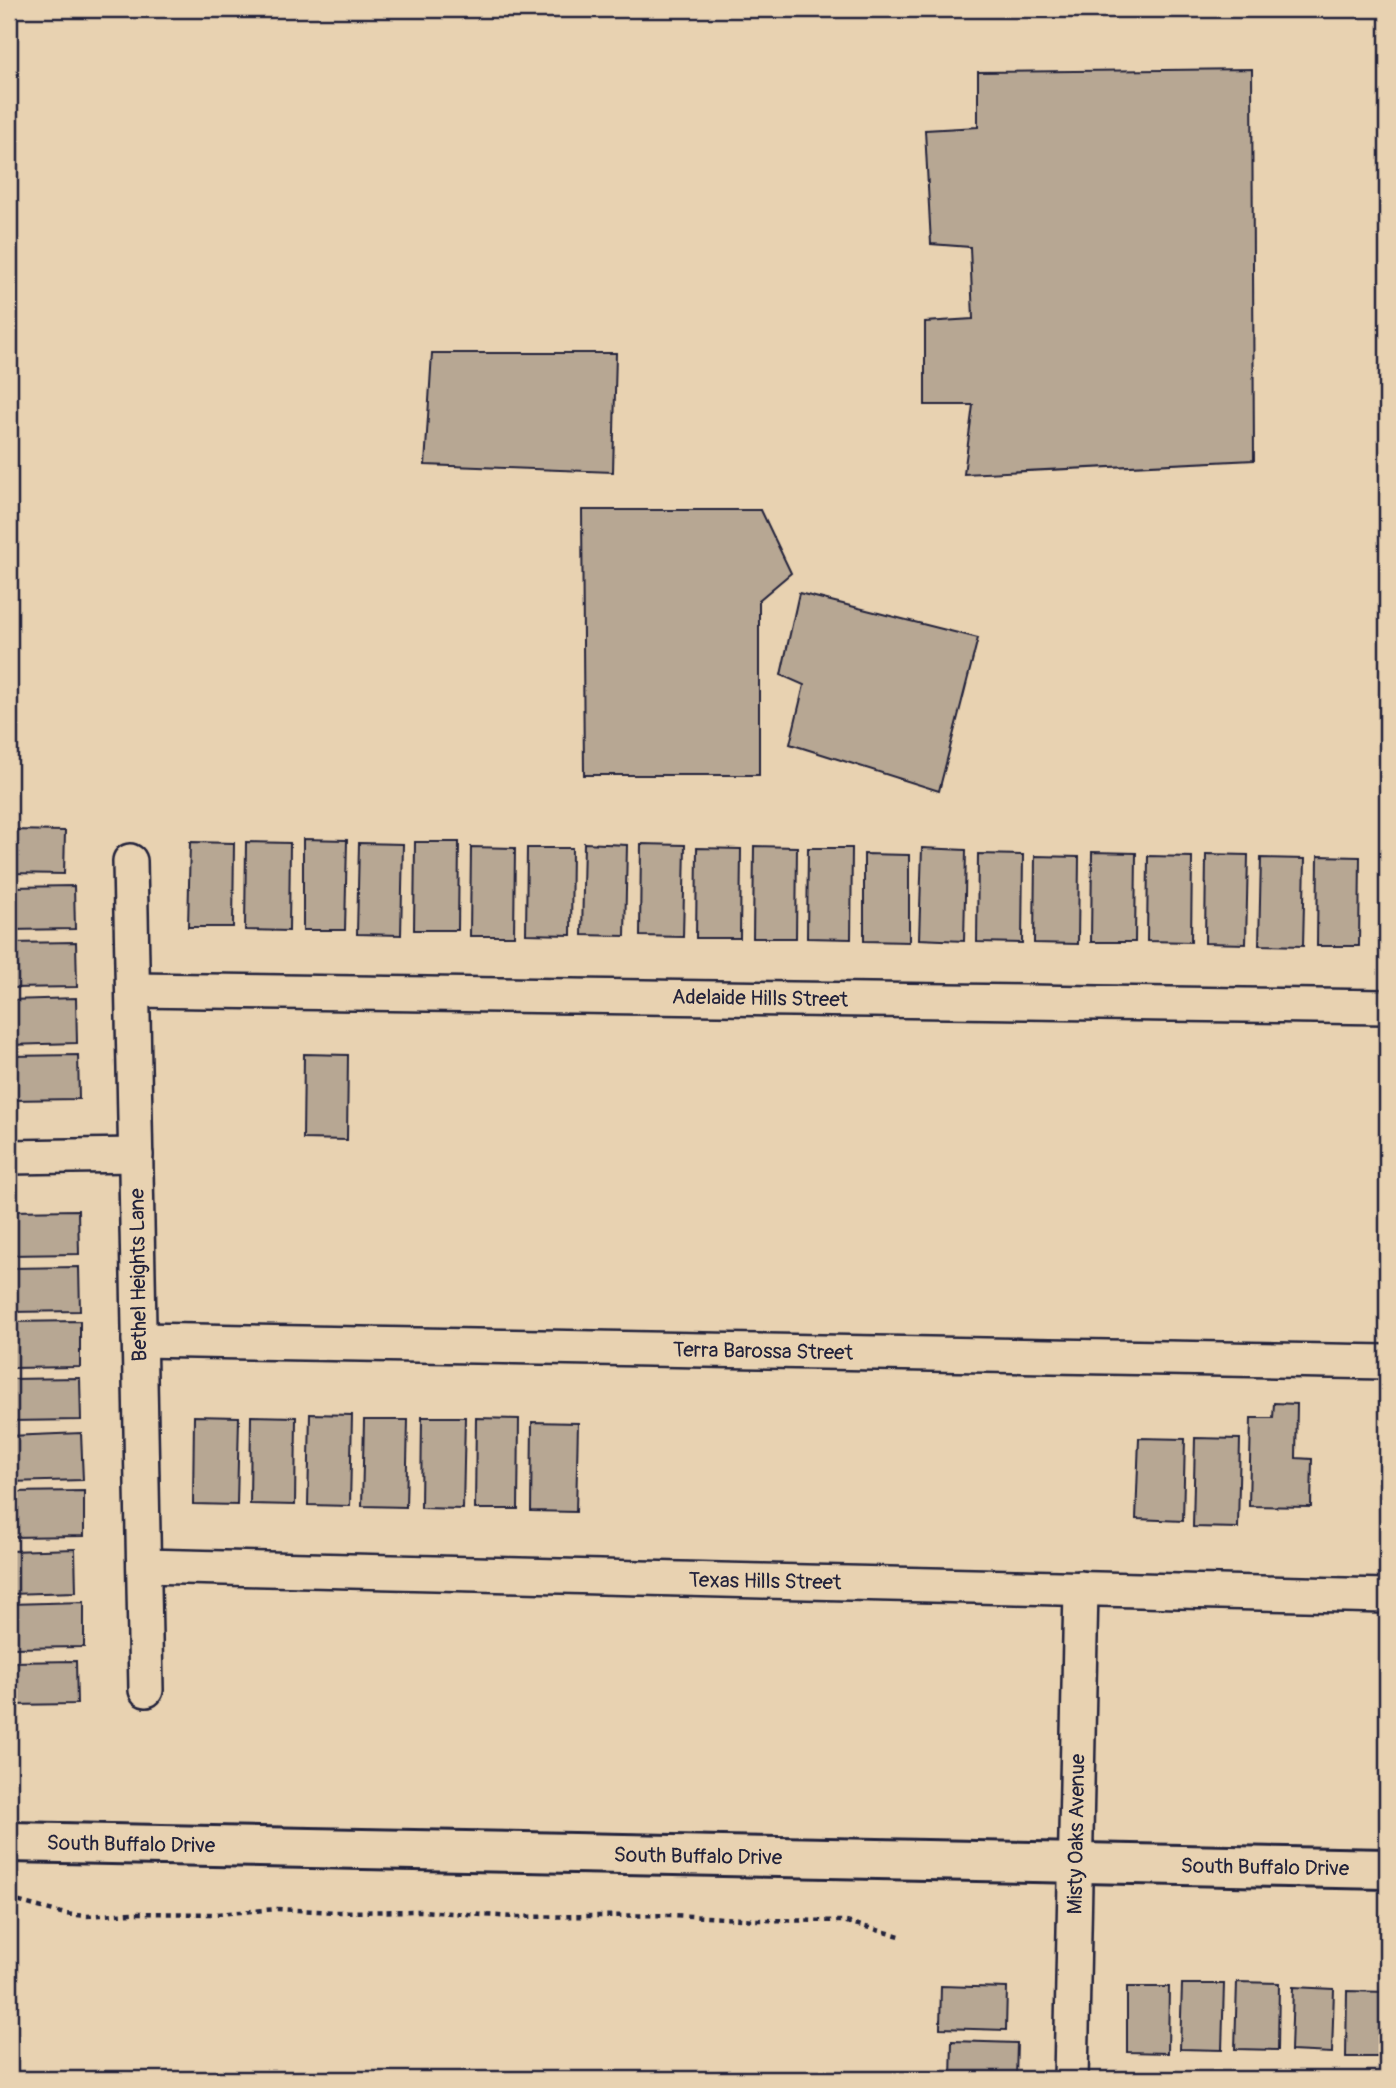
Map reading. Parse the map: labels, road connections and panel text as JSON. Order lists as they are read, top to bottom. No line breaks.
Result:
{"streets":{"main road":["South Buffalo Drive"],"street":["Adelaide Hills Street","Bethel Heights Lane","Terra Barossa Street","Texas Hills Street","Misty Oaks Avenue"]},"crossings":[["Adelaide Hills Street","Bethel Heights Lane"],["Bethel Heights Lane","Terra Barossa Street"],["Bethel Heights Lane","Texas Hills Street"],["Texas Hills Street","Misty Oaks Avenue"],["Misty Oaks Avenue","South Buffalo Drive"]]}
